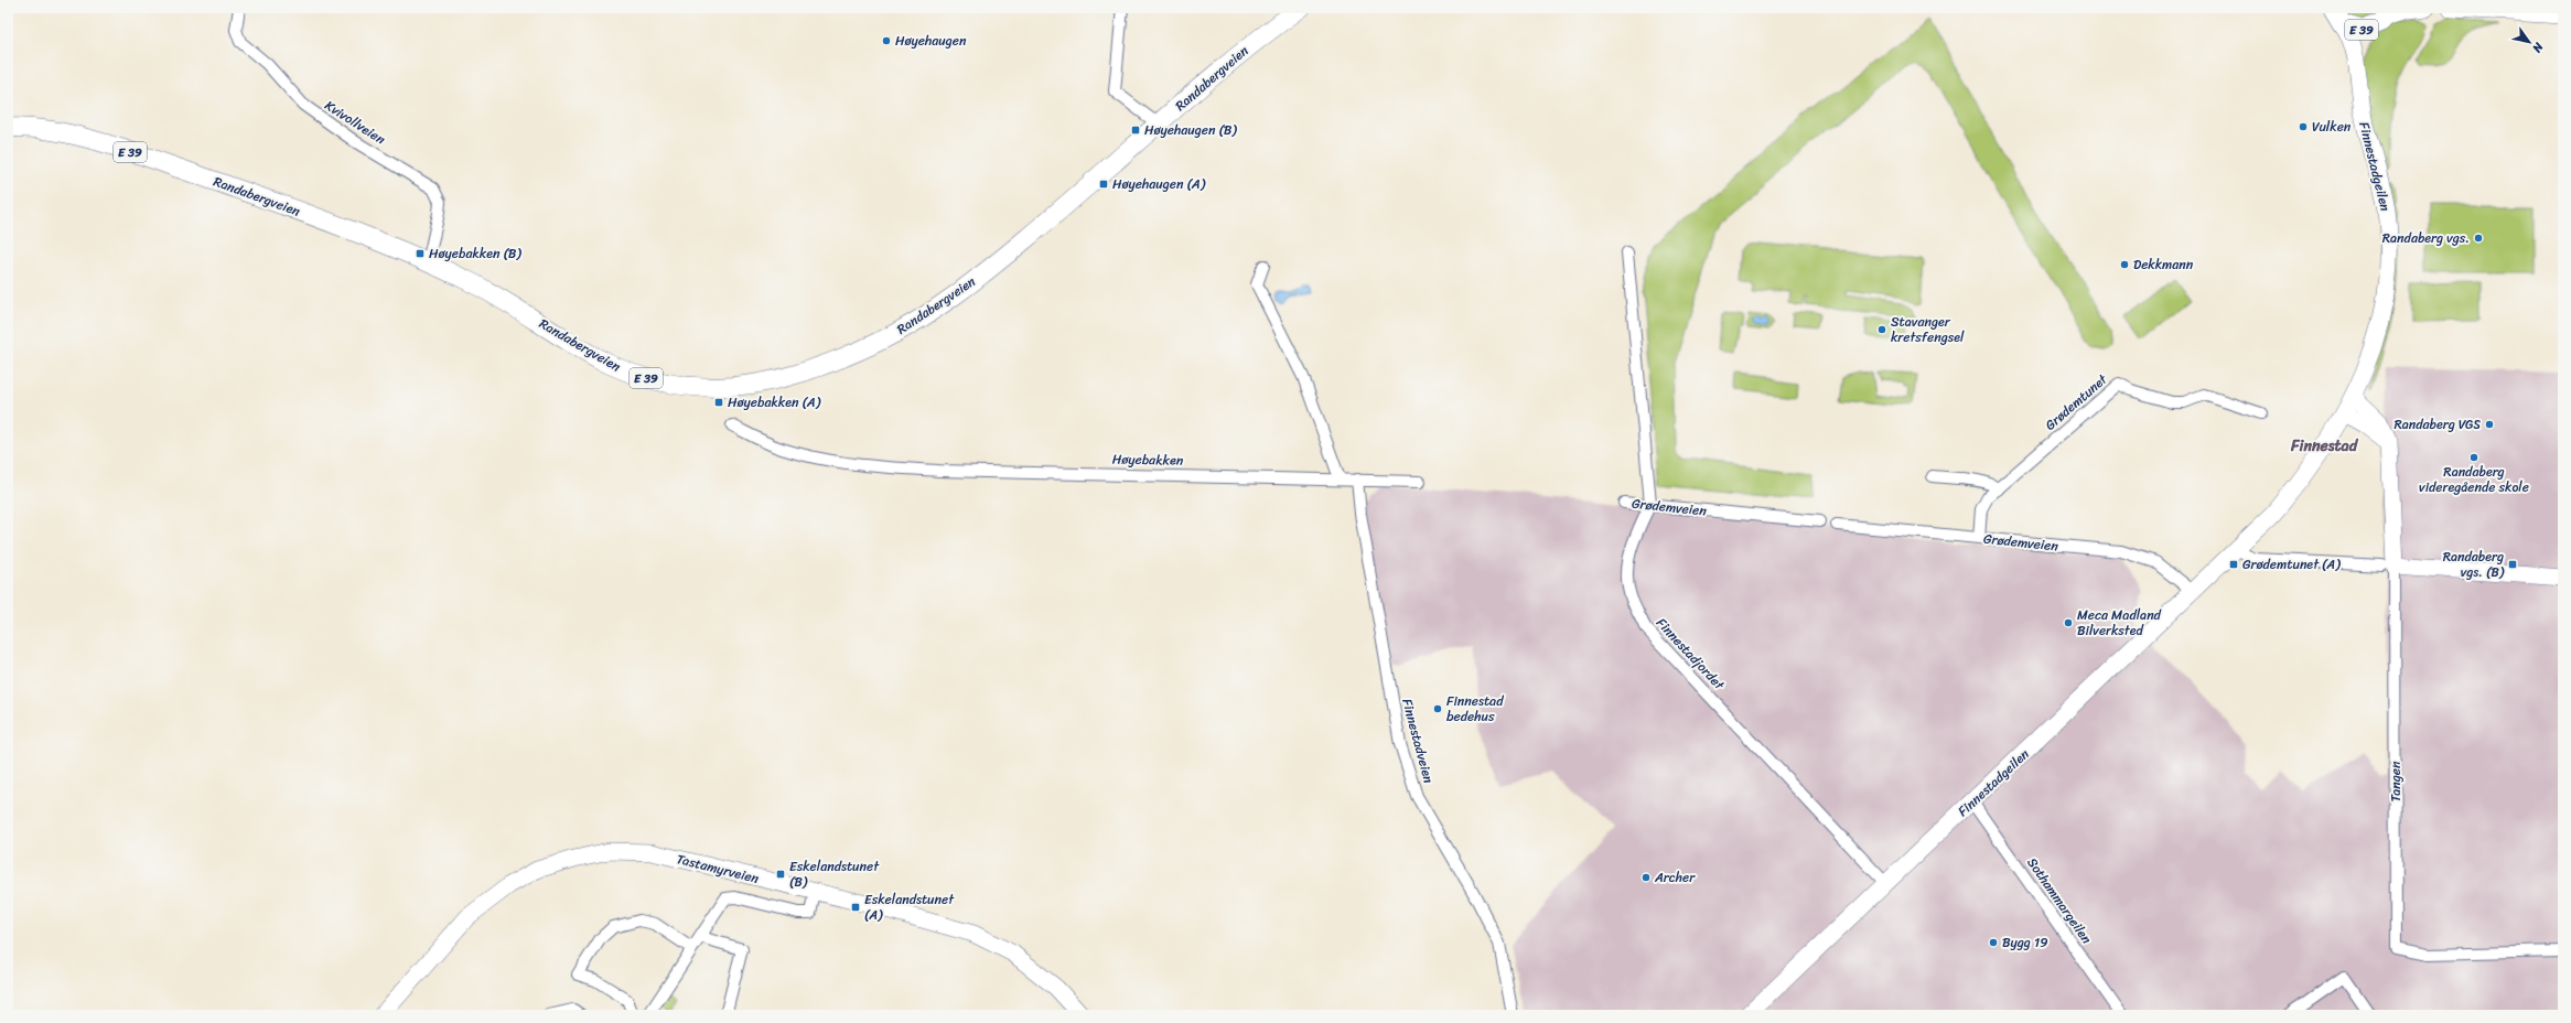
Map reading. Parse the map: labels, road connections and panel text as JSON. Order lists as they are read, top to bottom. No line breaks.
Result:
{"streets":{"highway":["E 39","Randabergveien"],"main road":["Finnestadgeilen","Tangen","Tastamyrveien"],"street":["Kvivollveien","Grødemtunet","Høyebakken","Grødemveien","Finnestadjordet","Finnestadveien","Sothammargeilen"]},"crossings":[["E 39","Finnestadgeilen"],["Randabergveien","Kvivollveien"],["Finnestadgeilen","Grødemveien"],["Finnestadgeilen","Finnestadjordet"],["Finnestadgeilen","Sothammargeilen"],["Grødemtunet","Grødemveien"],["Grødemveien","Finnestadjordet"]],"districts":["Finnestad"],"places":{"other":["Høyehaugen","Vulken","Randaberg vgs.","Dekkmann","Stavanger kretsfengsel","Randaberg VGS","Randaberg videregående skole","Meca Madland Bilverksted","Finnestad bedehus","Archer","Bygg 19"],"transit":["Høyehaugen (B)","Høyehaugen (A)","Høyebakken (B)","Høyebakken (A)","Grødemtunet (A)","Randaberg vgs. (B)","Eskelandstunet (B)","Eskelandstunet (A)"]},"north":"bottom right"}
